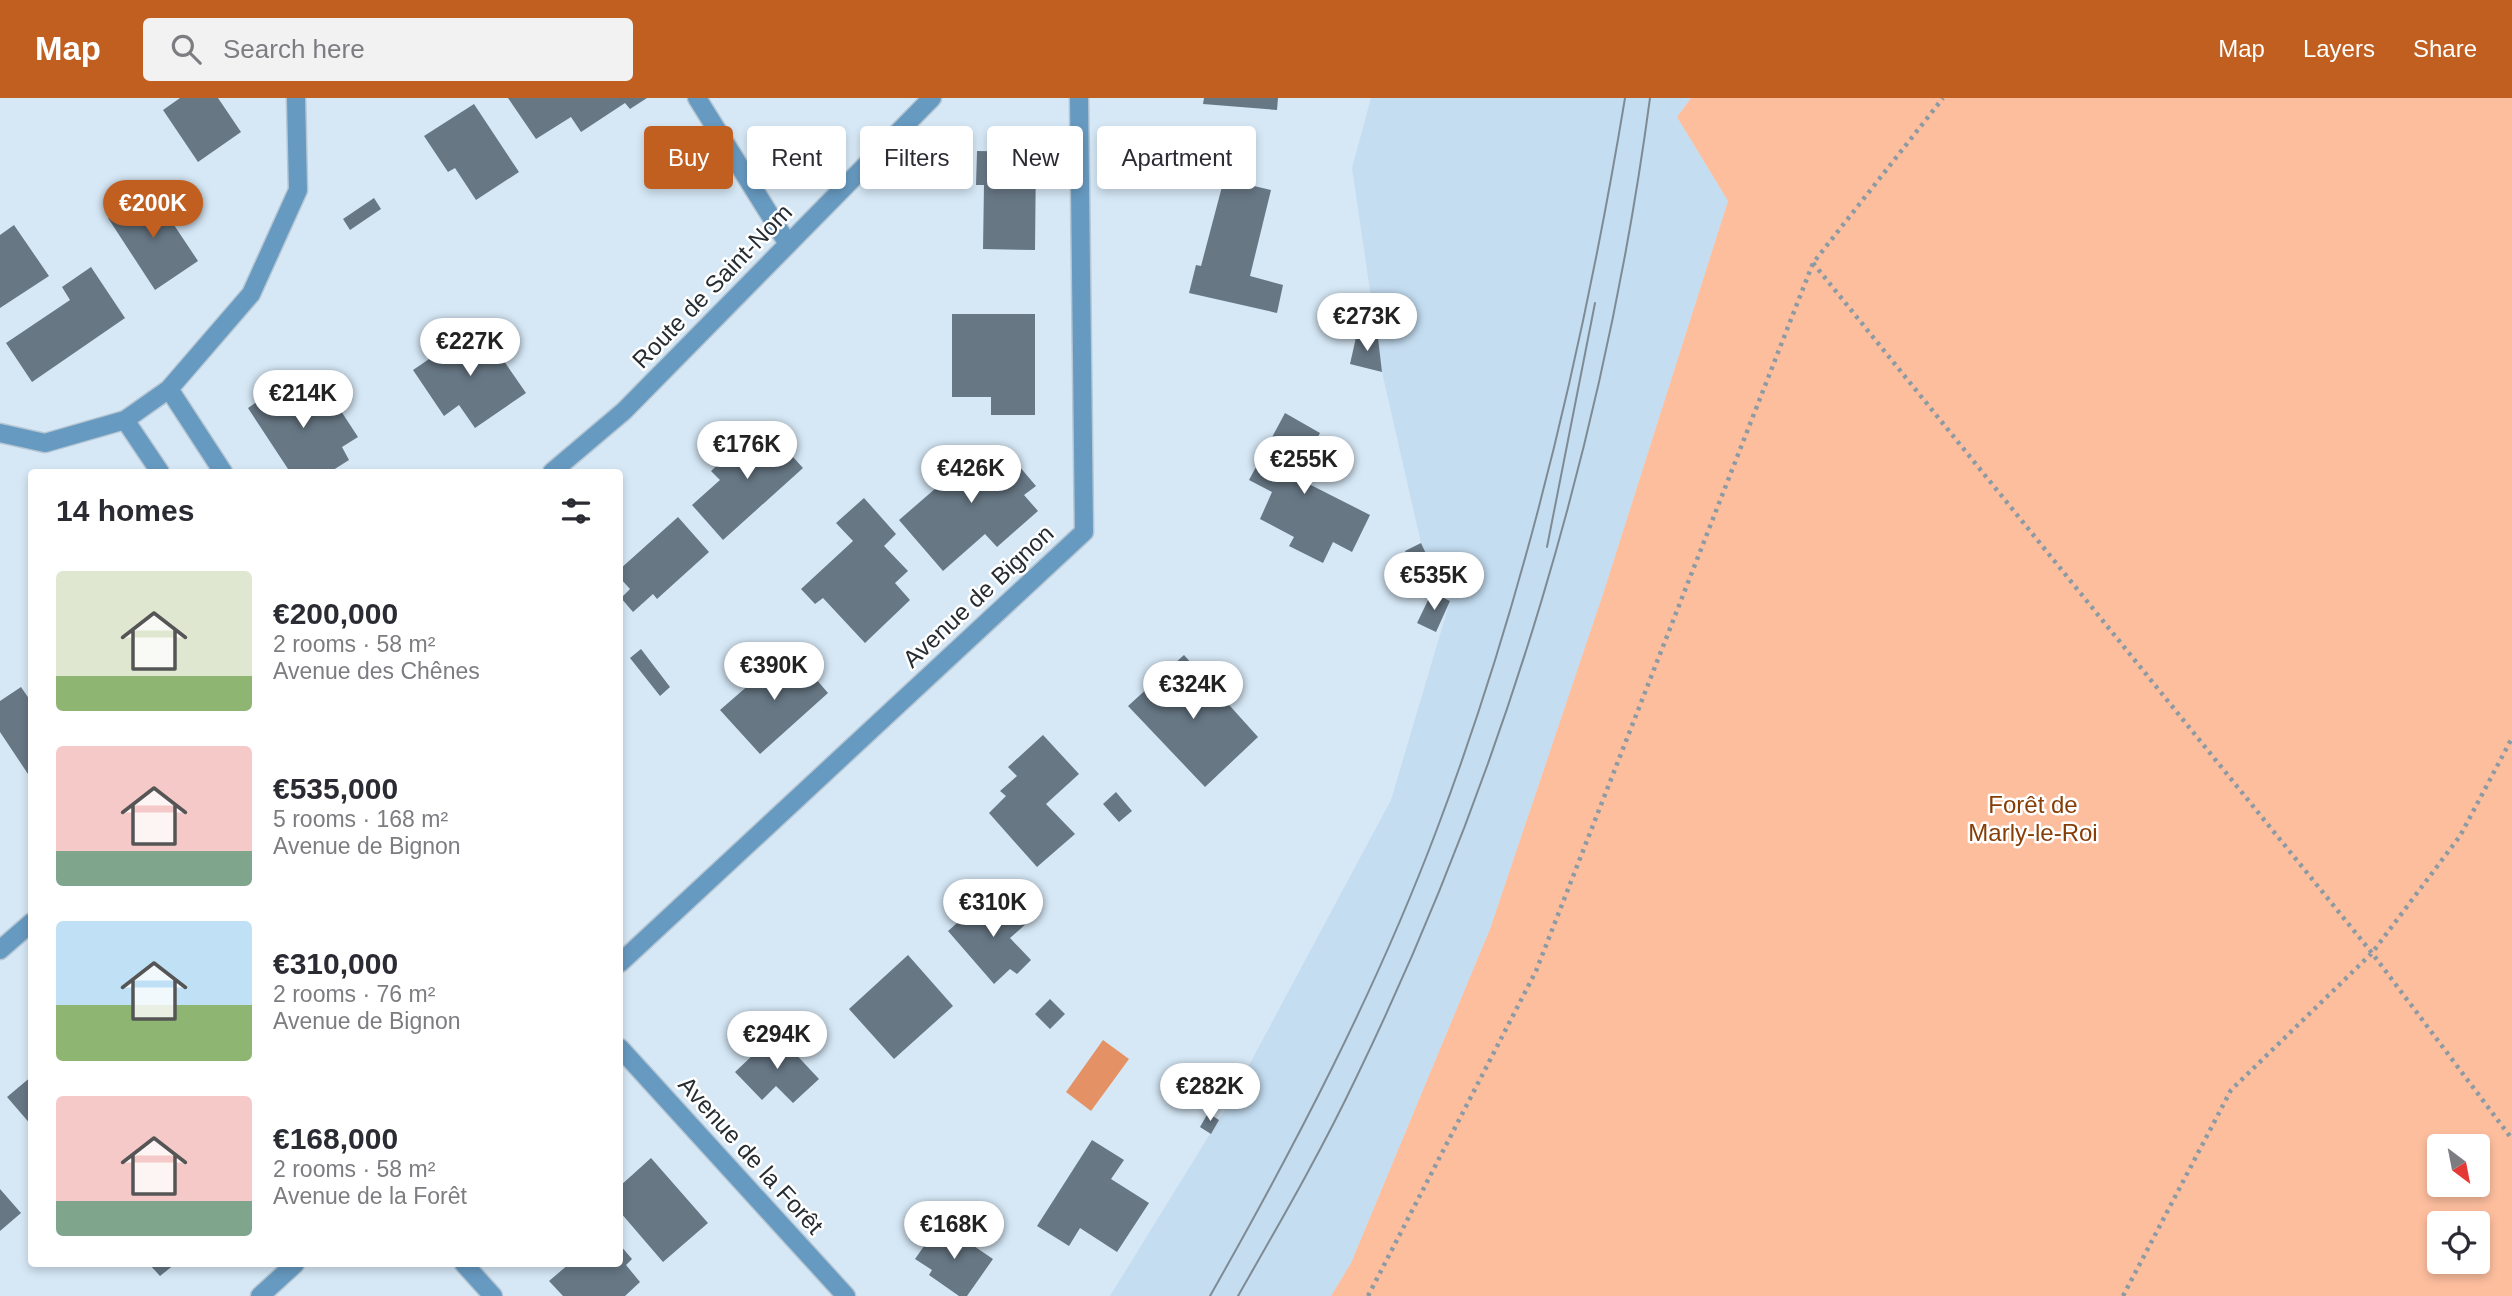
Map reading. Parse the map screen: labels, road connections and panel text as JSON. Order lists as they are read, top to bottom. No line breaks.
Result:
{"streets":{"street":["Route de Saint-Nom","Avenue de Bignon","Avenue de la Forêt"]},"parks":["Forêt de Marly-le-Roi"],"north":"bottom right","page":{"header":"Map","search":"Search here","nav":["Map","Layers","Share"],"chip":["Buy","Rent","Filters","New","Apartment"],"price":["€200K","€273K","€227K","€214K","€176K","€255K","€426K","€535K","€390K","€324K","€310K","€294K","€282K","€168K"],"heading":"14 homes","list":[{"name":"€200,000","note":"2 rooms · 58 m² · Avenue des Chênes"},{"name":"€535,000","note":"5 rooms · 168 m² · Avenue de Bignon"},{"name":"€310,000","note":"2 rooms · 76 m² · Avenue de Bignon"},{"name":"€168,000","note":"2 rooms · 58 m² · Avenue de la Forêt"}]}}
